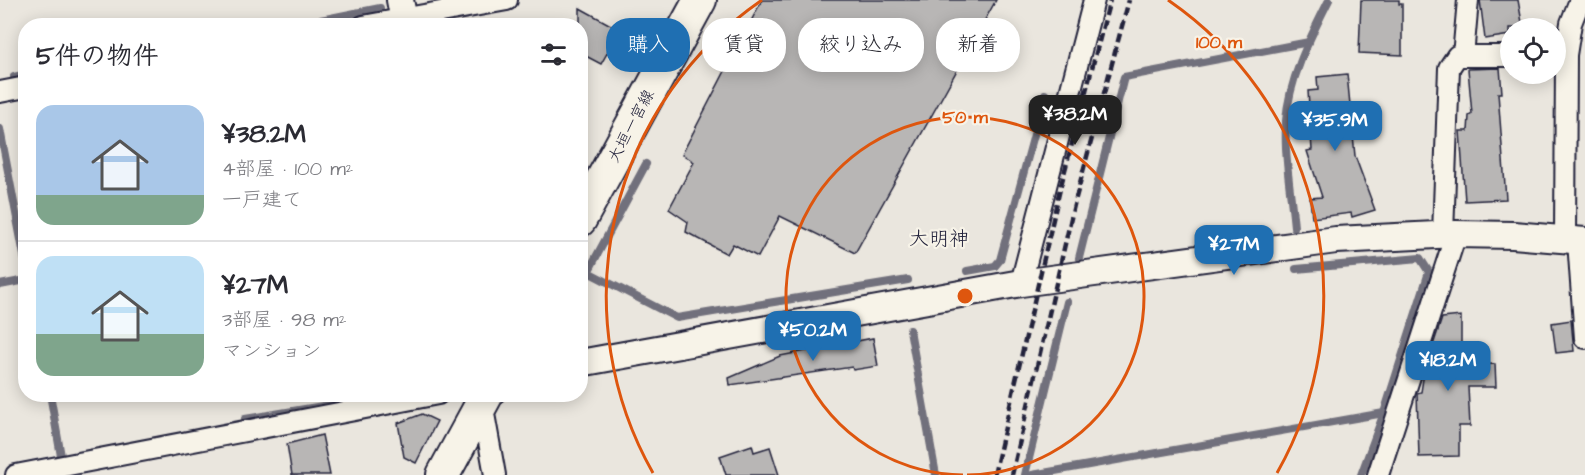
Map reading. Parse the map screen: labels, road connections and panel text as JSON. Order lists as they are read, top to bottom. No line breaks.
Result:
{"streets":{"main road":["大垣一宮線"]},"districts":["大明神"],"page":{"chip":["購入","賃貸","絞り込み","新着"],"heading":"5件の物件","list":[{"name":"¥38.2M","note":"4部屋 · 100 m² · 一戸建て"},{"name":"¥27M","note":"3部屋 · 98 m² · マンション"}],"price":["¥38.2M","¥35.9M","¥27M","¥50.2M","¥18.2M"]},"rings":["100 m","50 m"]}
